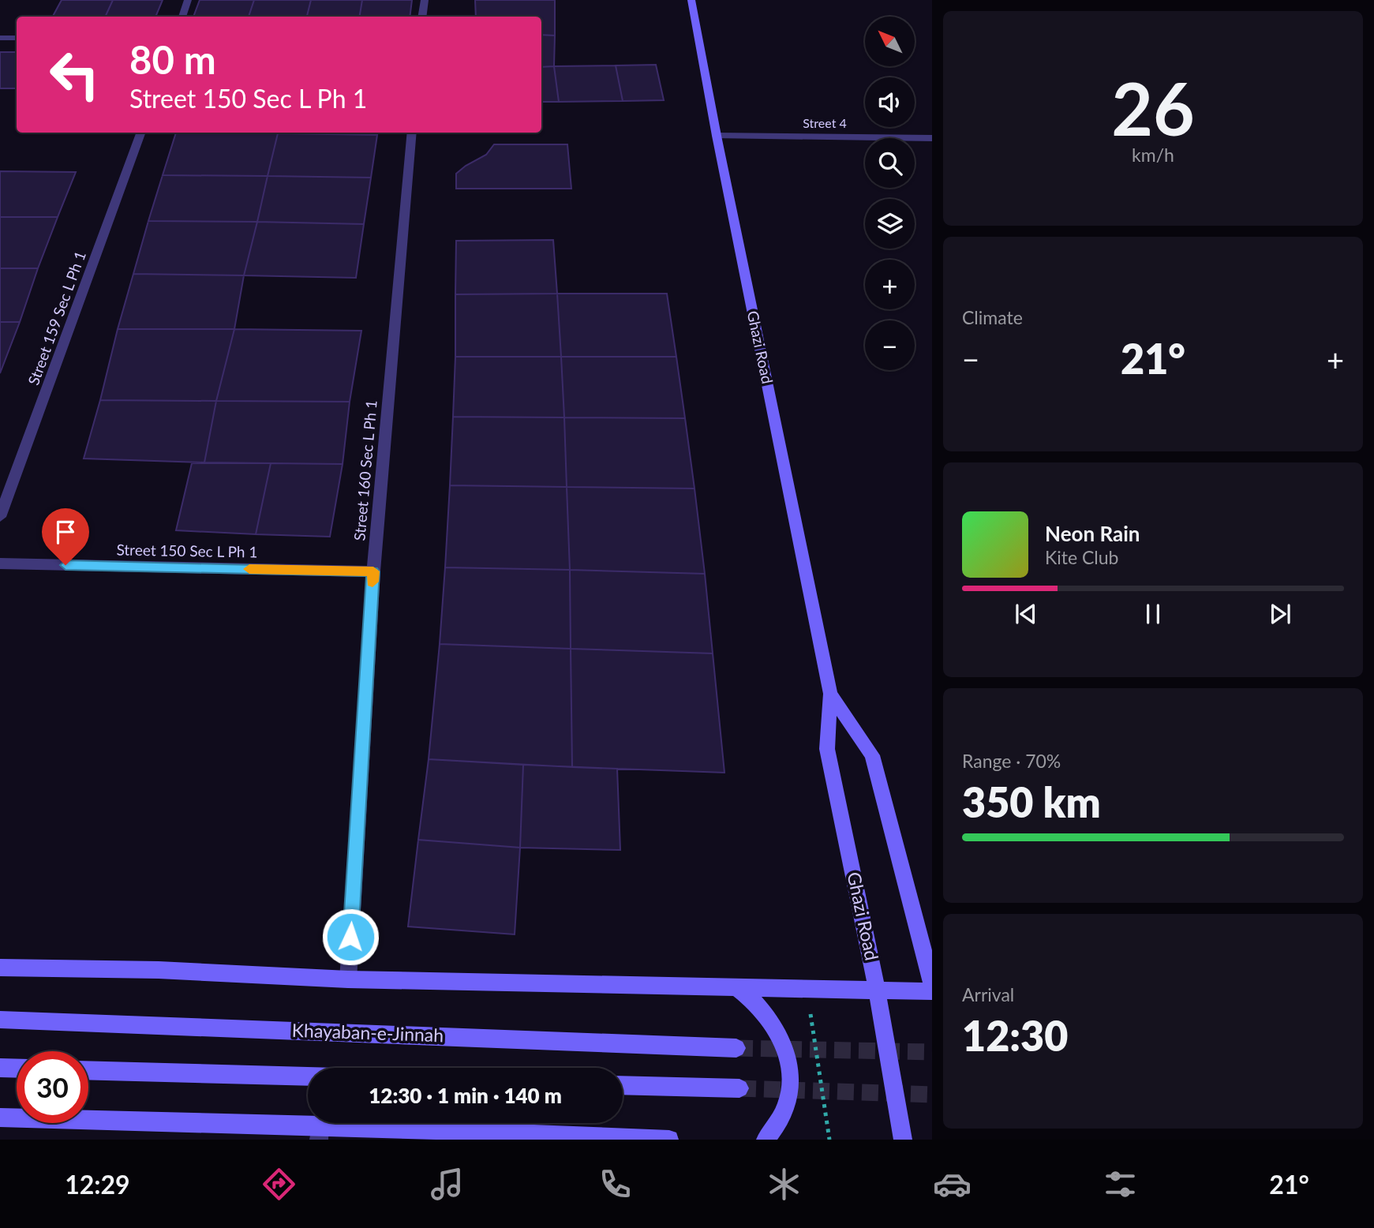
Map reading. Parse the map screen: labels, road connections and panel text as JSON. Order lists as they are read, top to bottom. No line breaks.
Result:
{"streets":{"main road":["Ghazi Road","Khayaban-e-Jinnah"],"street":["Street 4","Street 159 Sec L Ph 1","Street 160 Sec L Ph 1","Street 150 Sec L Ph 1"]},"crossings":[["Street 4","Ghazi Road"],["Street 160 Sec L Ph 1","Street 150 Sec L Ph 1"]],"north":"top left","page":{"tile":[["26","km/h"],"Climate",["Range · 70%","350 km"],["Arrival","12:30"]],"map_buttons":["+","−"],"turn":["80 m","Street 150 Sec L Ph 1"],"heat":["−","21°","+"],"song":["Neon Rain","Kite Club"],"limit":"30","trip":"12:30 · 1 min · 140 m","tabs":["12:29","21°"]}}
